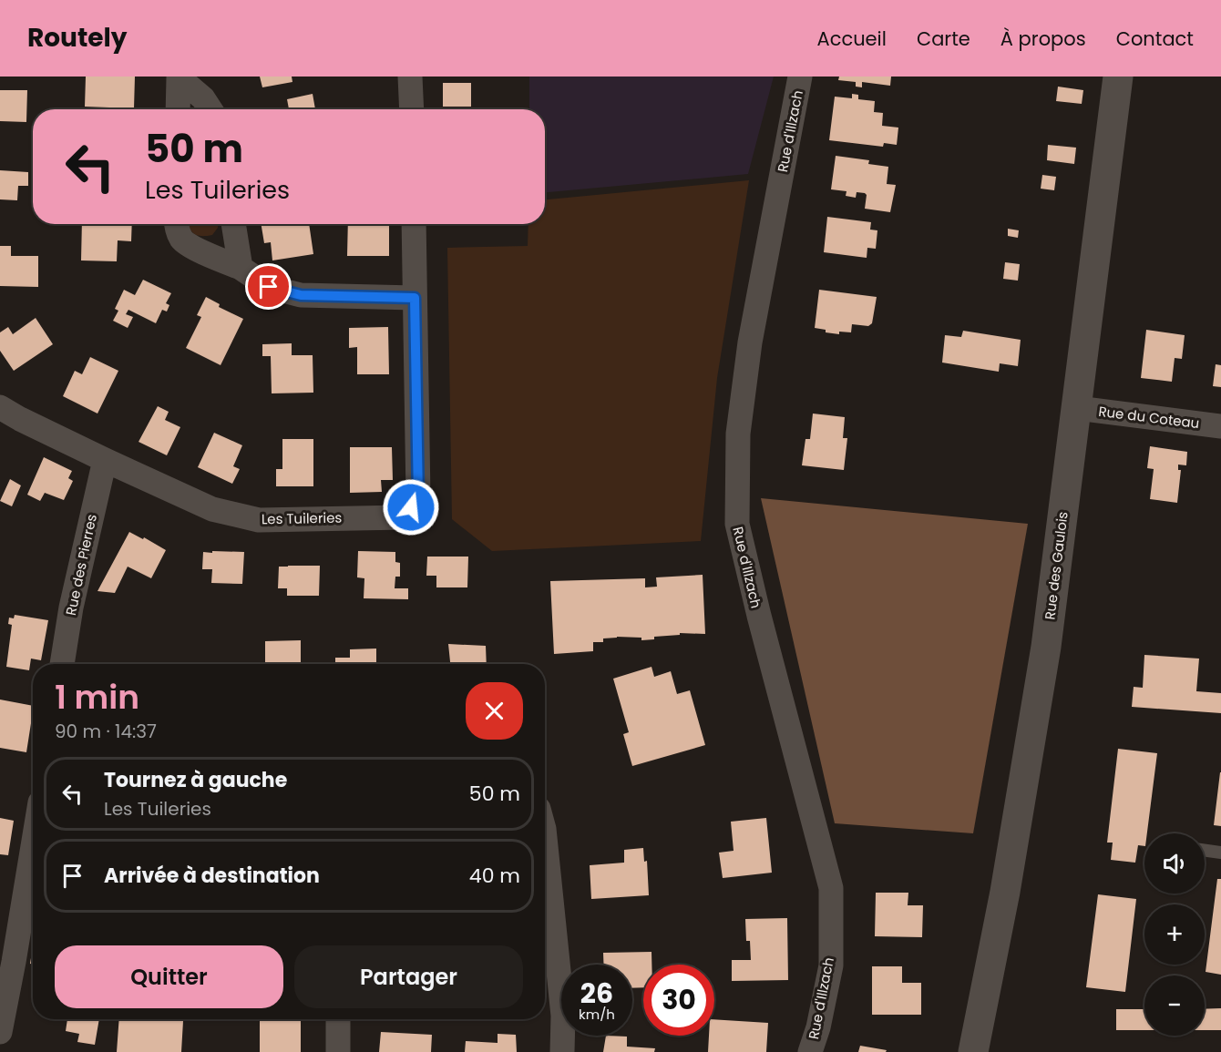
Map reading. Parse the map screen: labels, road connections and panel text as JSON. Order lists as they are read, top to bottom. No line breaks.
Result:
{"streets":{"main road":["Rue des Gaulois"],"street":["Rue d'Illzach","Rue du Coteau","Les Tuileries","Rue des Pierres"]},"crossings":[["Rue du Coteau","Rue des Gaulois"],["Les Tuileries","Rue des Pierres"]],"page":{"header":"Routely","nav":["Accueil","Carte","À propos","Contact"],"turn":["50 m","Les Tuileries"],"heading":["1 min","90 m · 14:37"],"list":[{"name":"Tournez à gauche","note":"Les Tuileries","value":"50 m"},{"name":"Arrivée à destination","value":"40 m"}],"map_buttons":["+","−"],"buttons":["Quitter","Partager"],"speed":"26 km/h","limit":"30"}}
